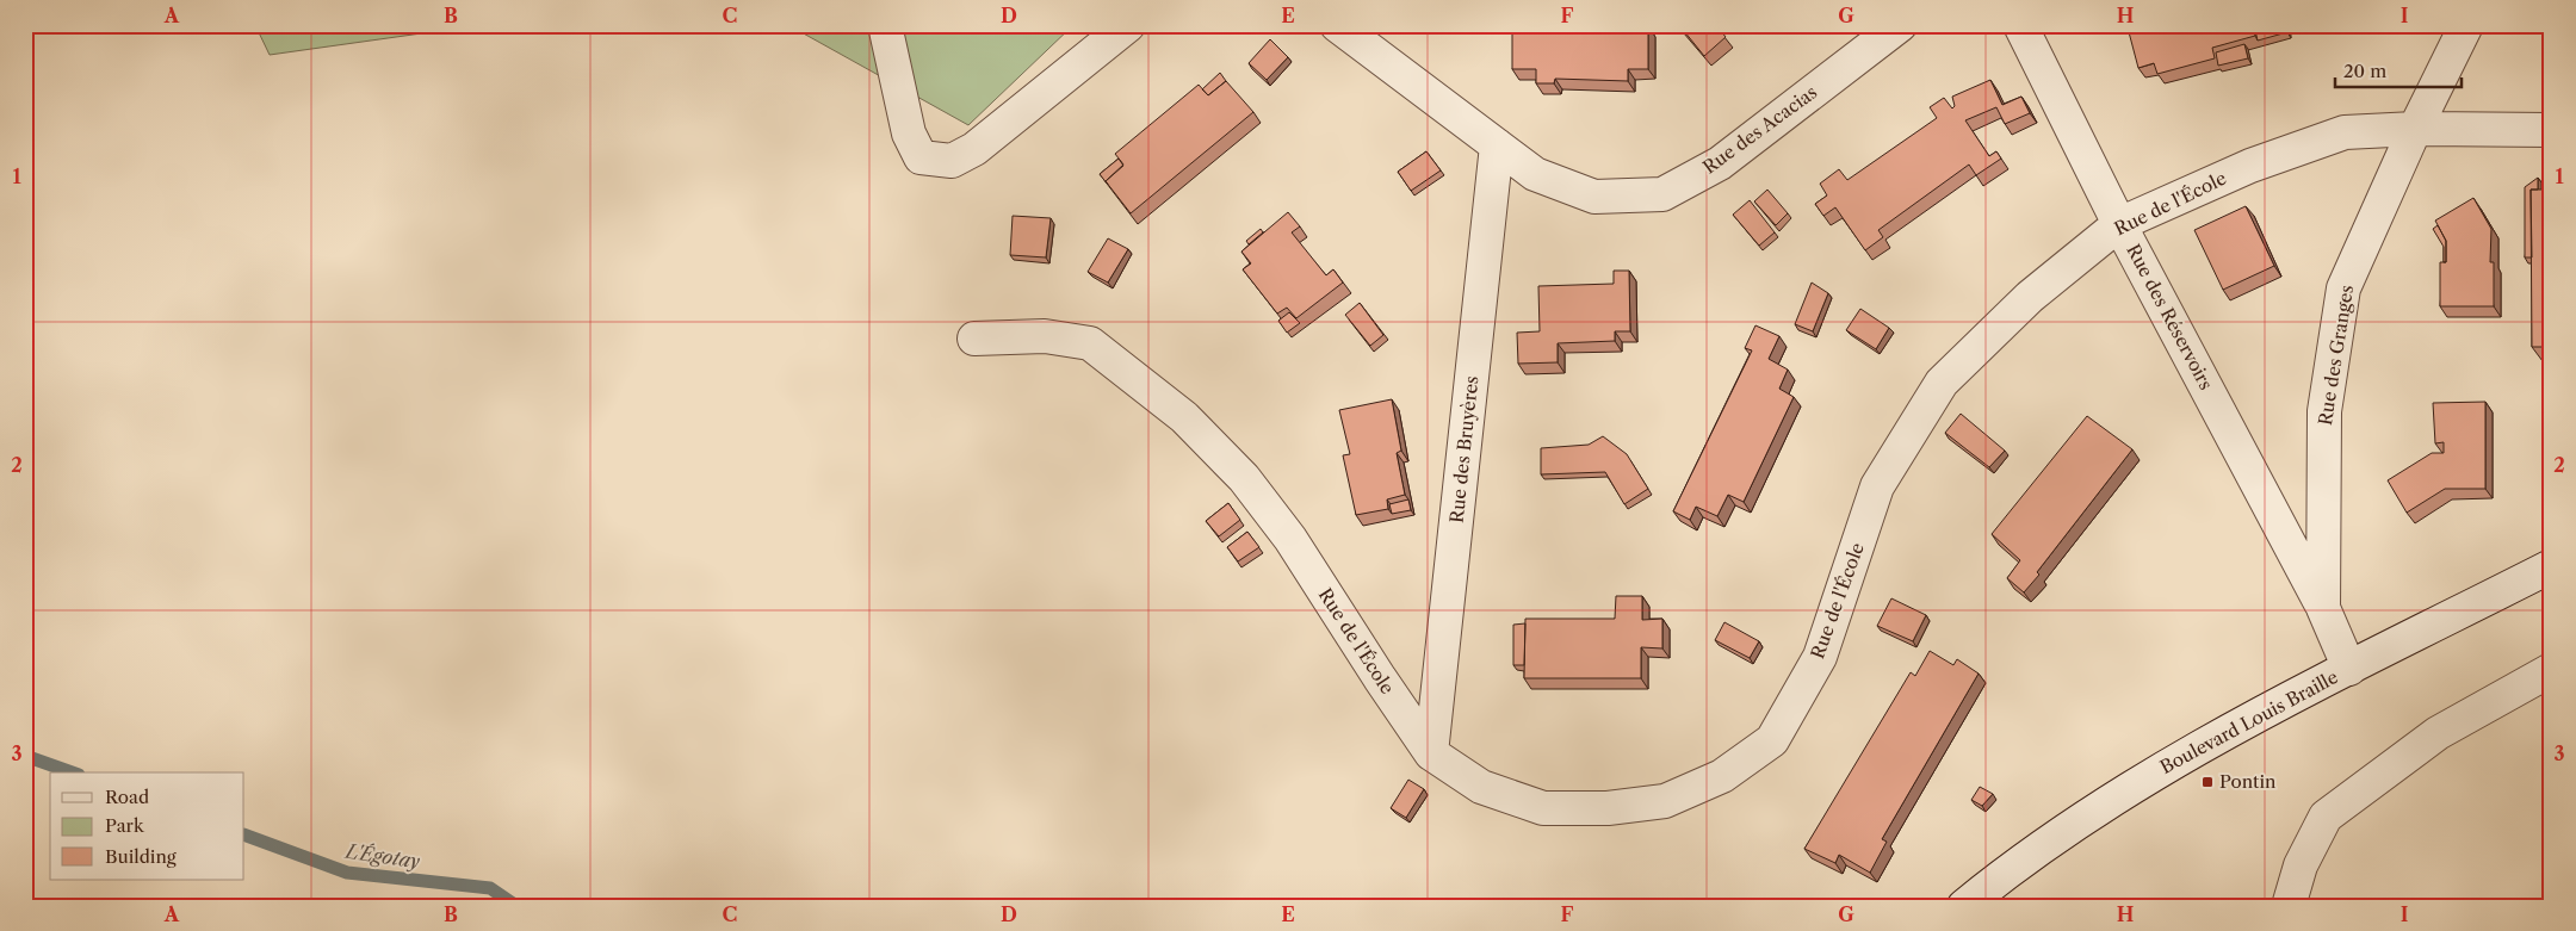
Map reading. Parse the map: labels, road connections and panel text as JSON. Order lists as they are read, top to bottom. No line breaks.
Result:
{"streets":{"street":["Rue des Acacias","Rue de l'École","Rue des Réservoirs","Rue des Granges","Rue des Bruyères","Boulevard Louis Braille"]},"crossings":[["Rue des Acacias","Rue des Bruyères"],["Rue de l'École","Rue des Réservoirs"],["Rue de l'École","Rue des Granges"],["Rue de l'École","Rue des Bruyères"],["Rue des Réservoirs","Rue des Granges"],["Rue des Granges","Boulevard Louis Braille"]],"water":["L'Égotay"],"places":{"transit":["Pontin"]},"legend":["Road","Park","Building"],"scale_bar":"20 m","grid":{"columns":["A","B","C","D","E","F","G","H","I"],"rows":["1","2","3"]}}
